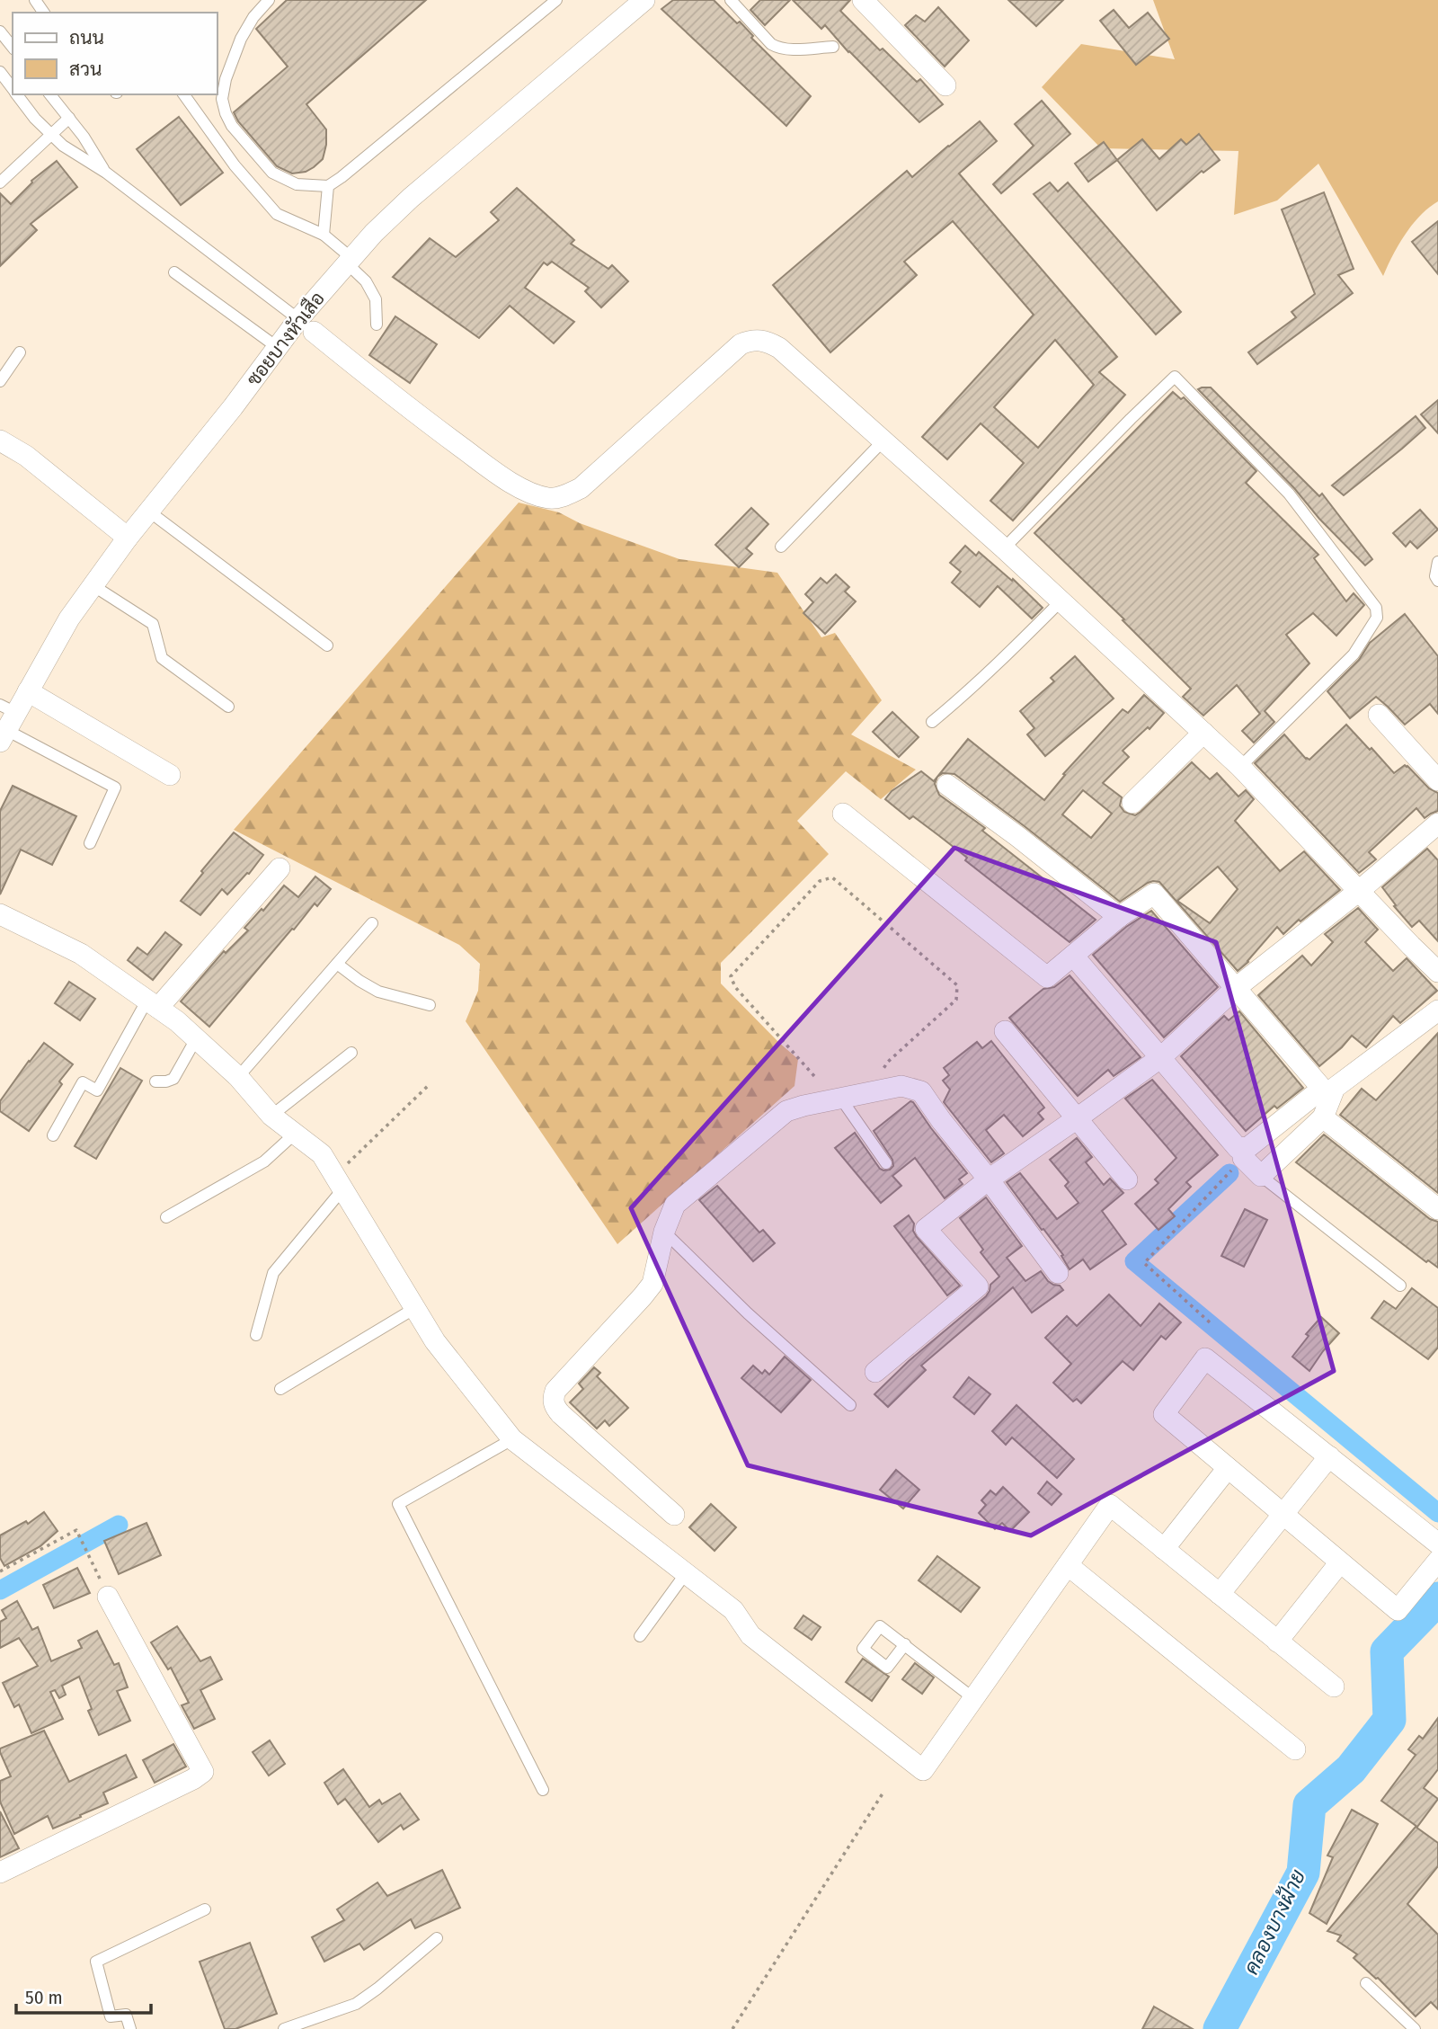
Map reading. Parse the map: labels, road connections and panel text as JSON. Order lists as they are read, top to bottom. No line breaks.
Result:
{"streets":{"street":["ซอยบางหัวเสือ"]},"water":["คลองบางฝ้าย"],"legend":["ถนน","สวน"],"scale_bar":"50 m"}
